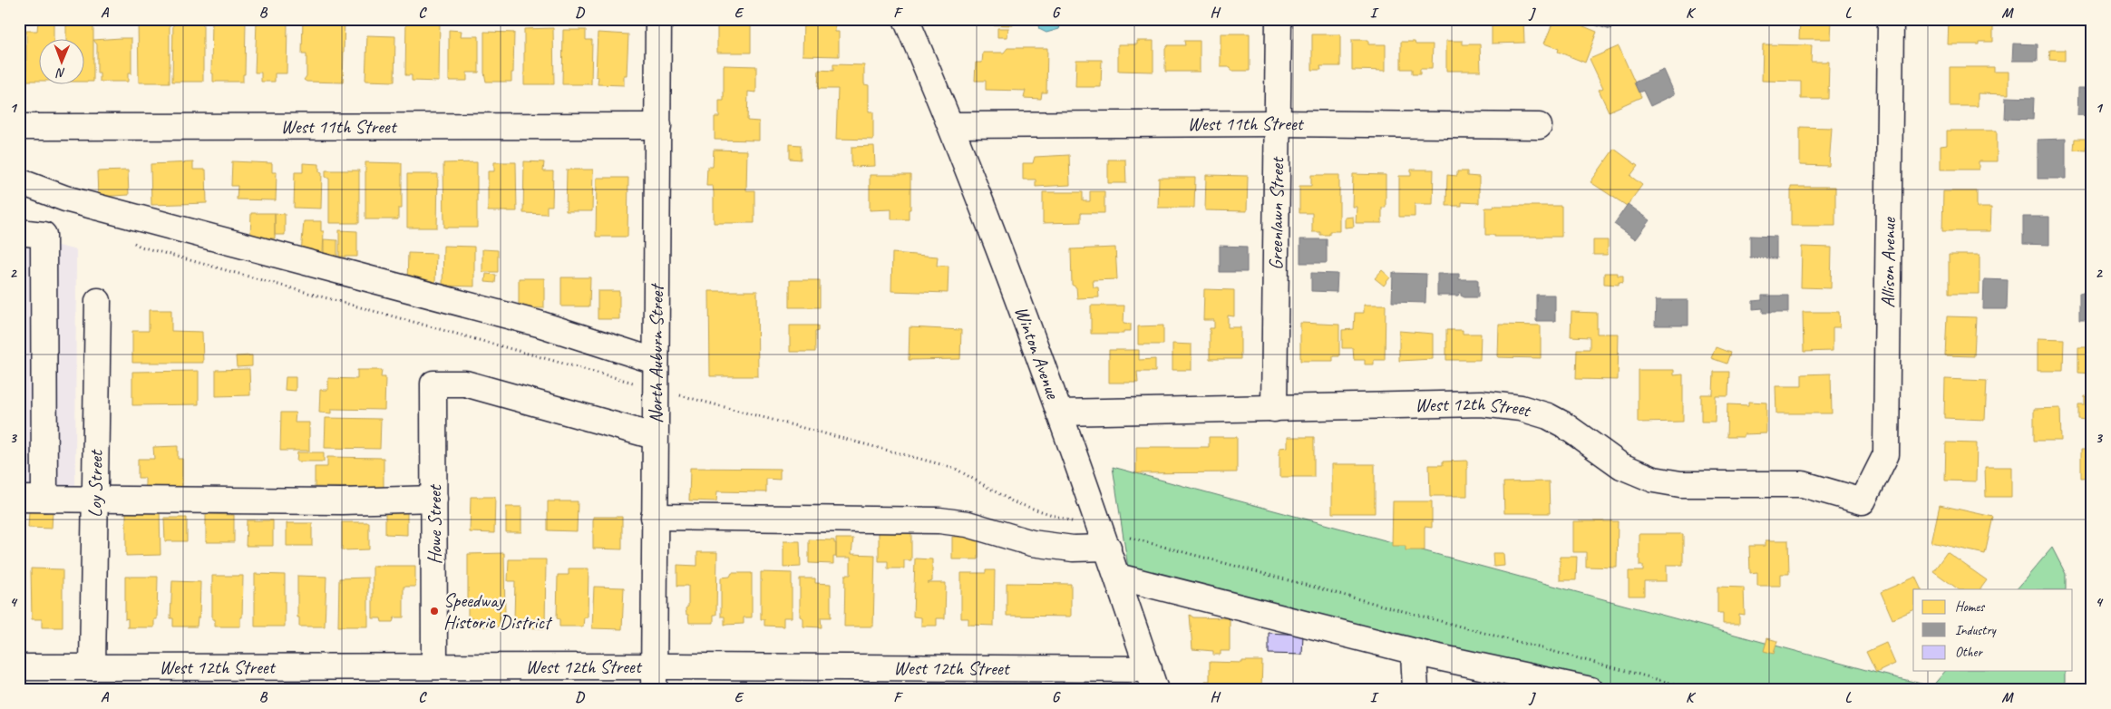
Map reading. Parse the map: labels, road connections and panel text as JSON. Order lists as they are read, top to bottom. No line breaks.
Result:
{"streets":{"street":["West 11th Street","Greenlawn Street","Allison Avenue","Winton Avenue","North Auburn Street","West 12th Street","Loy Street","Howe Street"]},"crossings":[["West 11th Street","Greenlawn Street"],["West 11th Street","Winton Avenue"],["West 11th Street","North Auburn Street"],["Greenlawn Street","West 12th Street"],["Allison Avenue","West 12th Street"],["Winton Avenue","West 12th Street"],["North Auburn Street","West 12th Street"],["North Auburn Street","Howe Street"],["West 12th Street","Loy Street"],["West 12th Street","Howe Street"]],"places":["Speedway Historic District"],"legend":["Homes","Industry","Other"],"north":"bottom","grid":{"columns":["A","B","C","D","E","F","G","H","I","J","K","L","M"],"rows":["1","2","3","4"]}}
